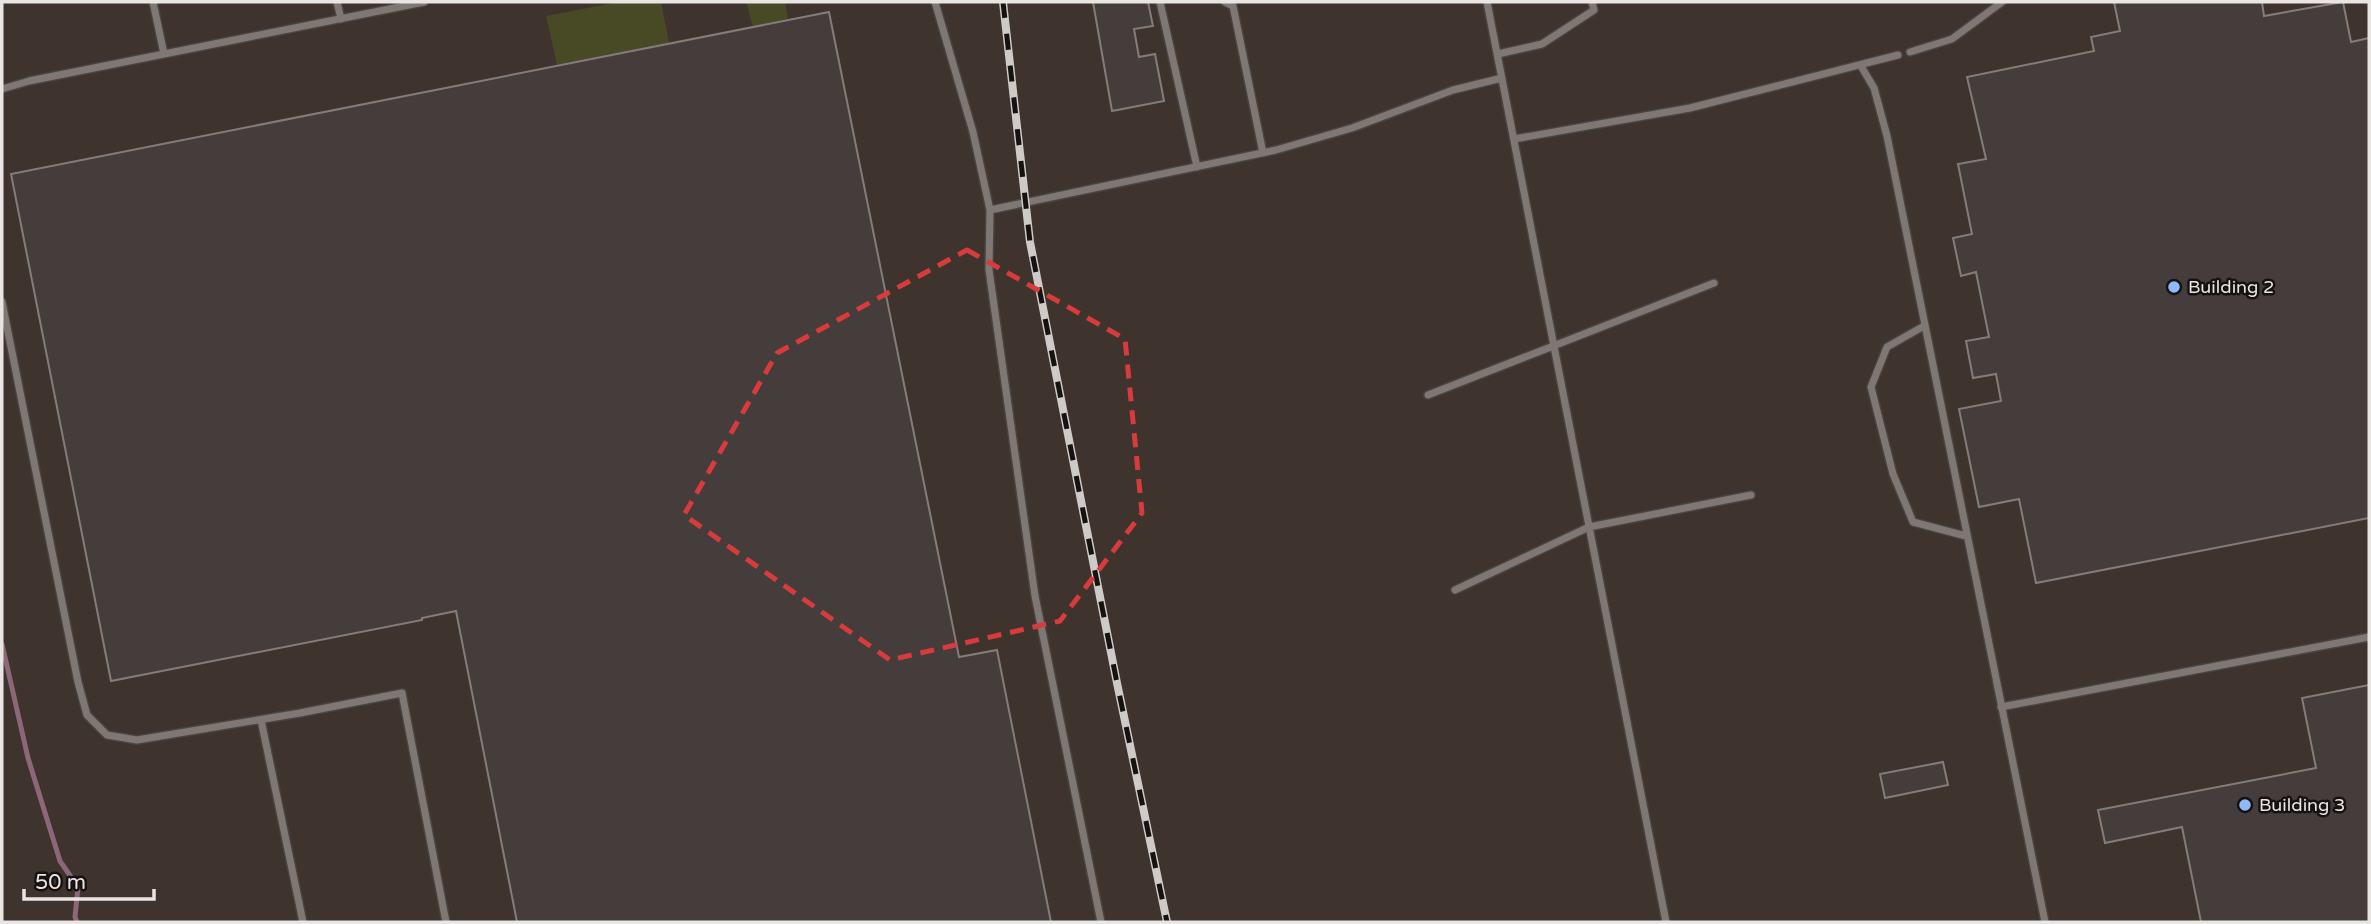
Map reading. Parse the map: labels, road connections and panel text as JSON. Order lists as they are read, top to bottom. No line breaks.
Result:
{"places":["Building 2","Building 3"],"scale_bar":"50 m"}
